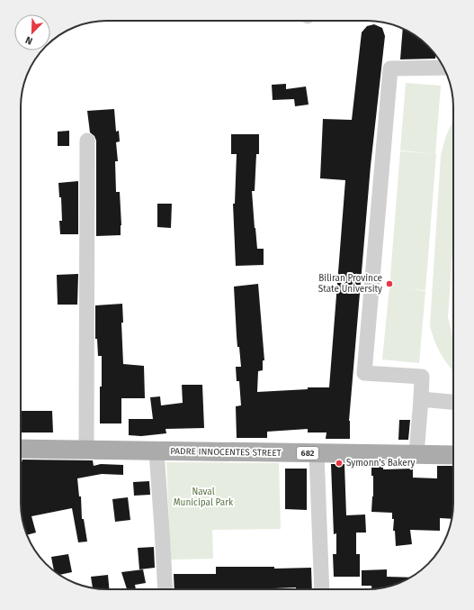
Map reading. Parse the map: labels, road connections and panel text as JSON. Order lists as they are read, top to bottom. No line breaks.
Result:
{"streets":{"main road":["PADRE INNOCENTES STREET","682"]},"parks":["Naval Municipal Park"],"places":["Biliran Province State University","Symonn's Bakery"],"north":"bottom left"}
